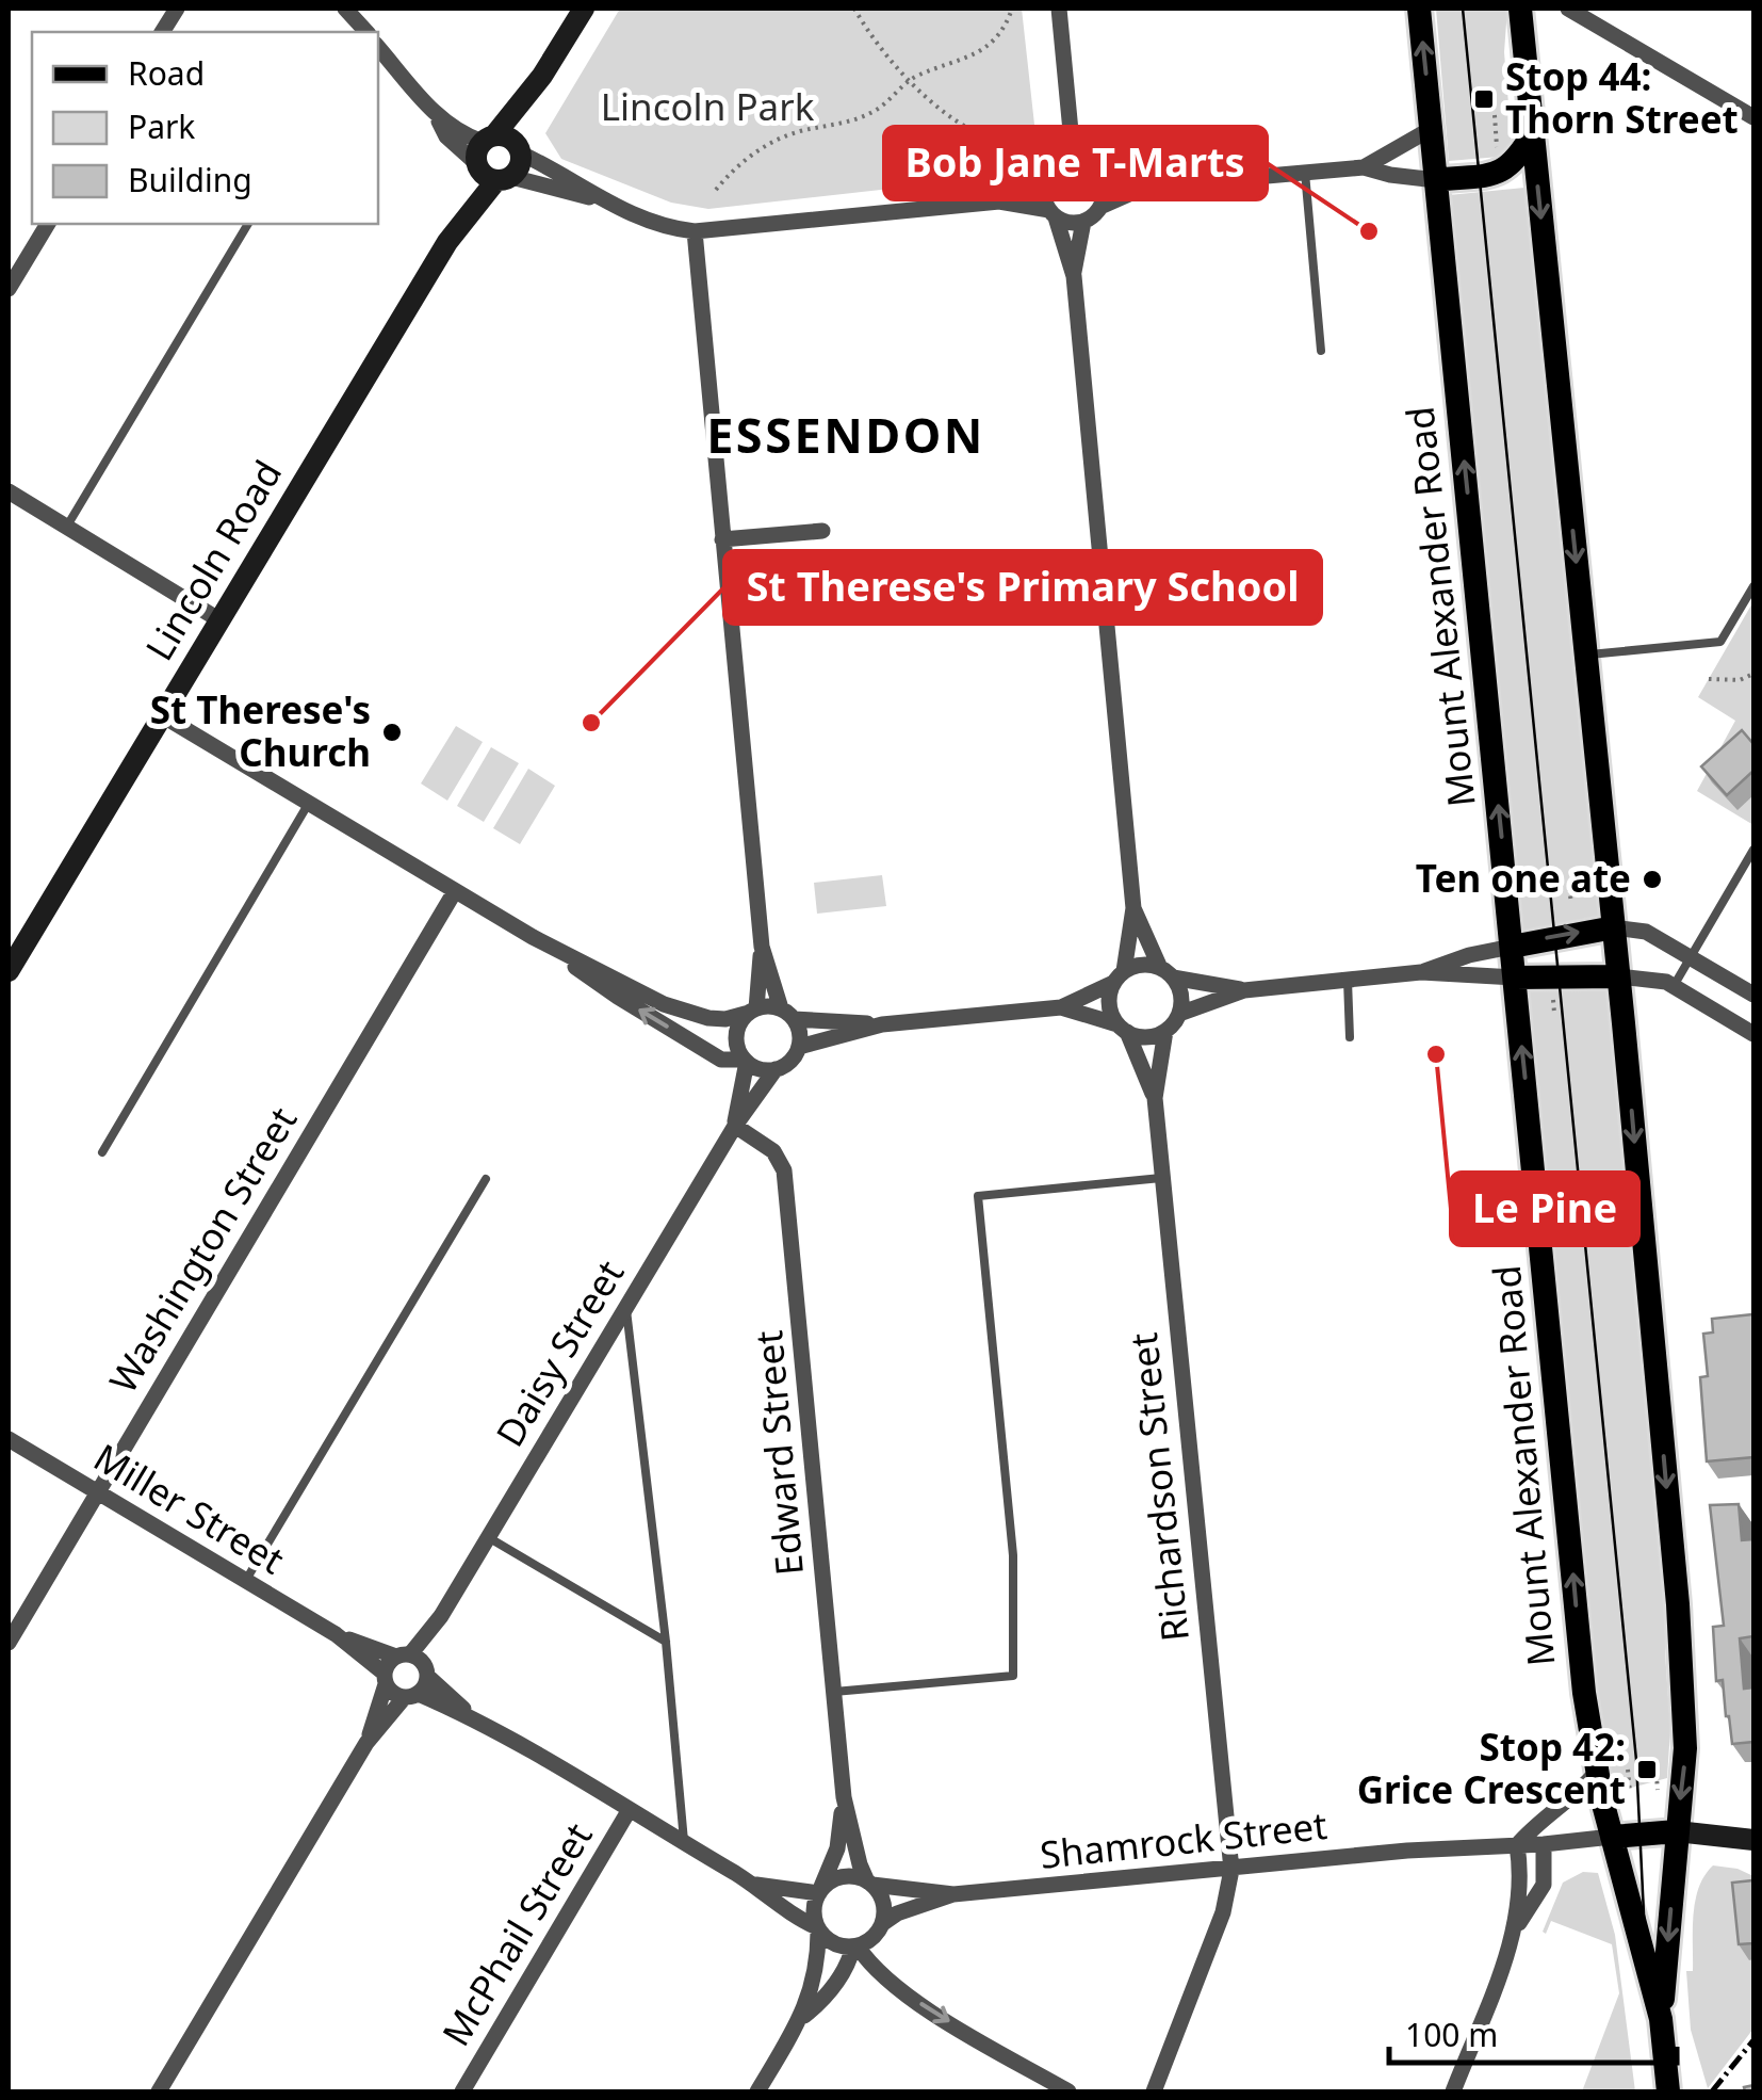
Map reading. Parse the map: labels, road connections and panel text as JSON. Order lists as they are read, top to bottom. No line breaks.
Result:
{"streets":{"main road":["Lincoln Road","Mount Alexander Road"],"street":["Washington Street","Daisy Street","Edward Street","Richardson Street","Miller Street","Shamrock Street","McPhail Street"]},"crossings":[["Mount Alexander Road","Shamrock Street"],["Washington Street","Miller Street"],["Daisy Street","Edward Street"],["Daisy Street","Miller Street"],["Edward Street","Miller Street"],["Edward Street","Shamrock Street"],["Richardson Street","Shamrock Street"],["Miller Street","Shamrock Street"],["Miller Street","McPhail Street"]],"districts":["ESSENDON"],"parks":["Lincoln Park"],"places":{"transit":["Stop 44: Thorn Street","Stop 42: Grice Crescent"],"other":["Bob Jane T-Marts","St Therese's Primary School","St Therese's Church","Ten one ate","Le Pine"]},"legend":["Road","Park","Building"],"scale_bar":"100 m"}
